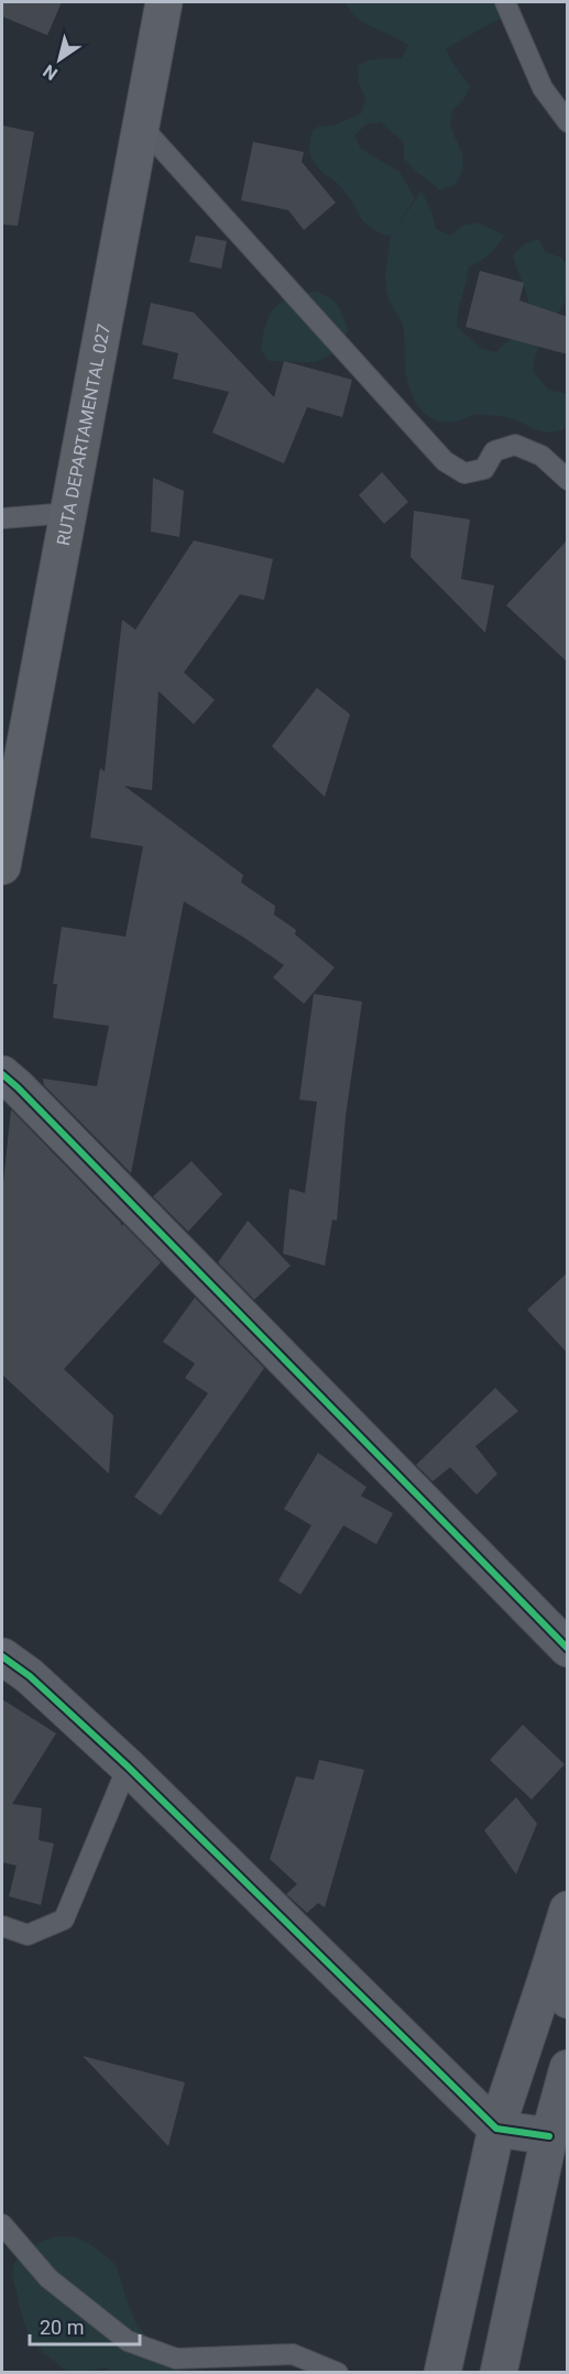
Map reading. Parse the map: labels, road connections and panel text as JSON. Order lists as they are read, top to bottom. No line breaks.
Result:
{"streets":{"main road":["RUTA DEPARTAMENTAL 027"]},"scale_bar":"20 m","north":"bottom left"}
